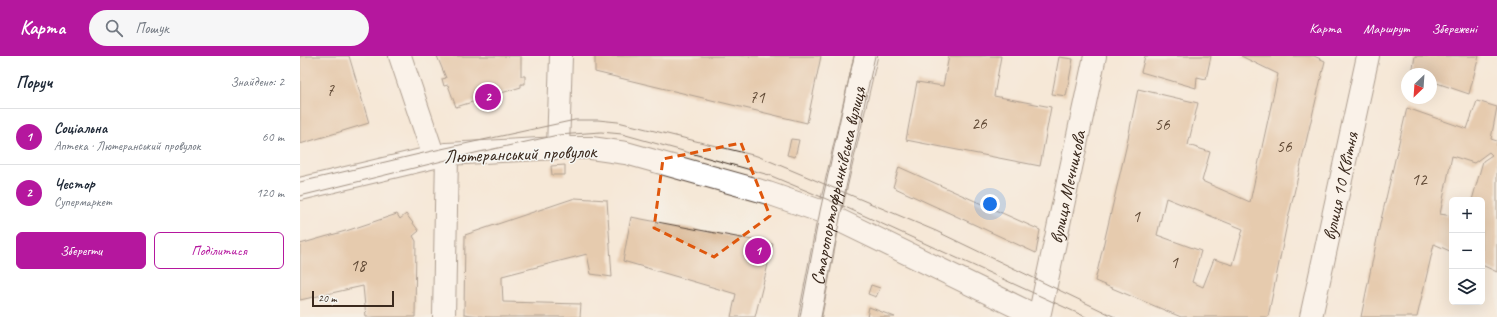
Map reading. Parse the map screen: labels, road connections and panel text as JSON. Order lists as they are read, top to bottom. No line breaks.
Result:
{"streets":{"street":["Лютеранський провулок","Старопортофранківська вулиця","вулиця Мечникова","вулиця 10 Квітня"]},"crossings":[["Лютеранський провулок","Старопортофранківська вулиця"],["Лютеранський провулок","вулиця Мечникова"]],"house_numbers":["7","71","26","56","56","12","1","1","18"],"scale_bar":"20 m","north":"bottom left","page":{"header":"Карта","search":"Пошук","nav":["Карта","Маршрут","Збережені"],"heading":["Поруч","Знайдено: 2"],"pins":["2","1"],"list":[{"mark":"1","name":"Соціальна","note":"Аптека · Лютеранський провулок","value":"60 m"},{"mark":"2","name":"Честор","note":"Супермаркет","value":"120 m"}],"map_buttons":["+","−"],"buttons":["Зберегти","Поділитися"],"scale":"20 m"}}
